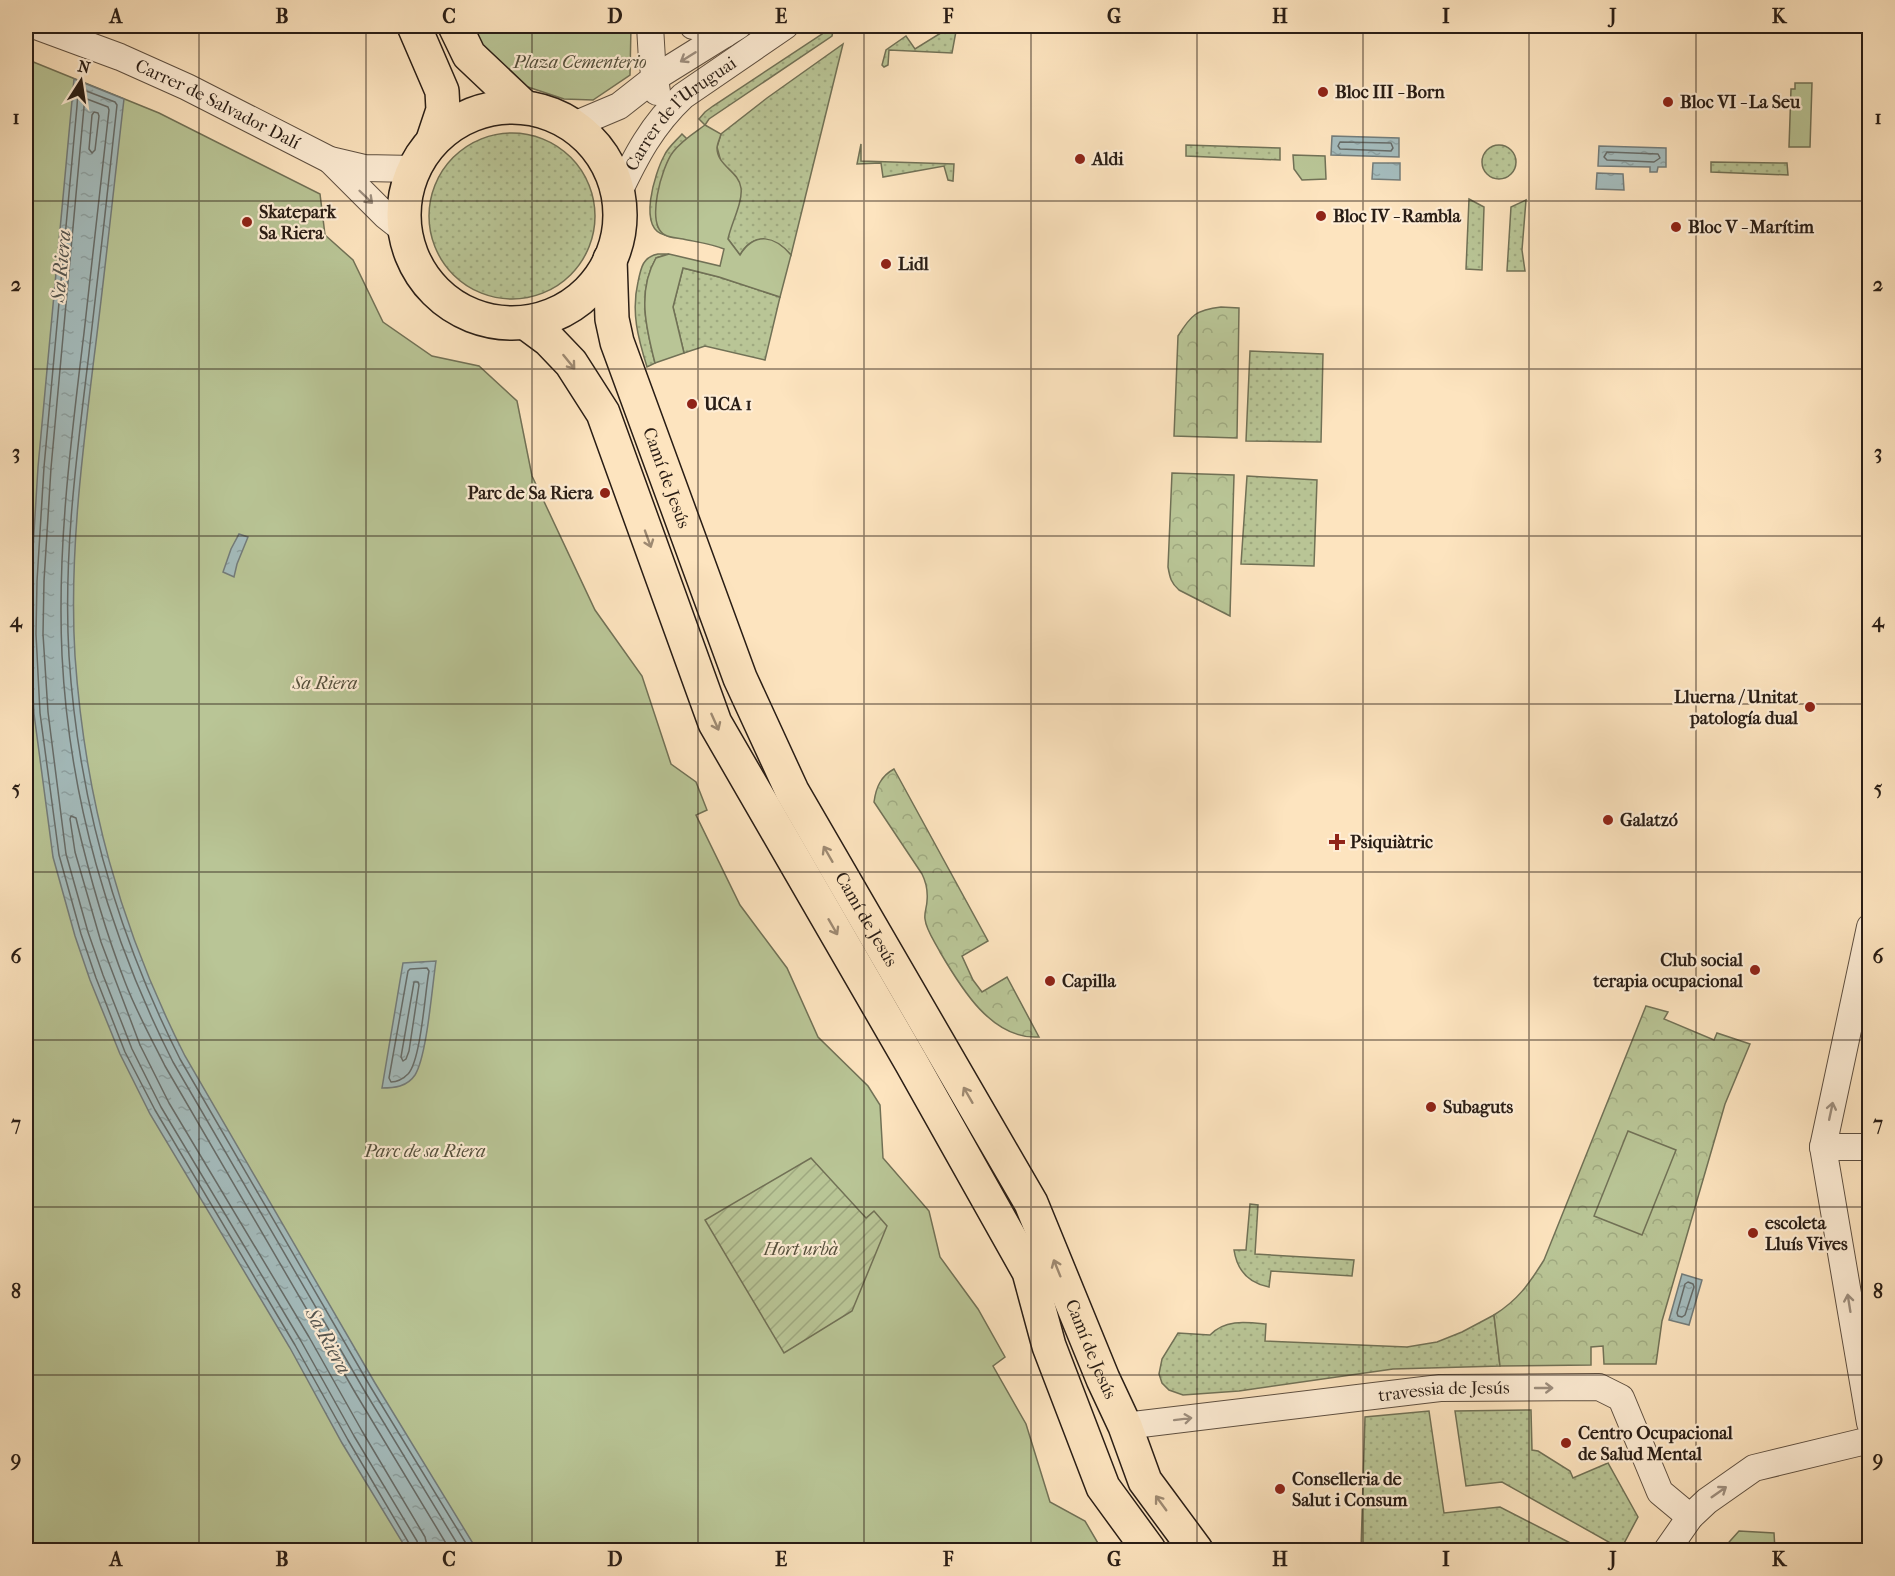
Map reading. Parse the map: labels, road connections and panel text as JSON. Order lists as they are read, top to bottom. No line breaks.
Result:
{"streets":{"main road":["Camí de Jesús"],"street":["Carrer de Salvador Dalí","Carrer de l'Uruguai","travessia de Jesús"]},"crossings":[["Camí de Jesús","travessia de Jesús"]],"one_way":["travessia de Jesús"],"water":["Sa Riera"],"parks":["Plaza Cementerio","Sa Riera","Parc de sa Riera","Hort urbà"],"places":{"other":["Bloc III - Born","Bloc VI - La Seu","Aldi","Bloc IV - Rambla","Skatepark Sa Riera","Bloc V - Marítim","Lidl","UCA 1","Parc de Sa Riera","Lluerna / Unitat patología dual","Galatzó","Club social terapia ocupacional","Capilla","Subaguts","escoleta Lluís Vives","Centro Ocupacional de Salud Mental","Conselleria de Salut i Consum"],"health":["Psiquiàtric"]},"north":"top","grid":{"columns":["A","B","C","D","E","F","G","H","I","J","K"],"rows":["1","2","3","4","5","6","7","8","9"]}}
